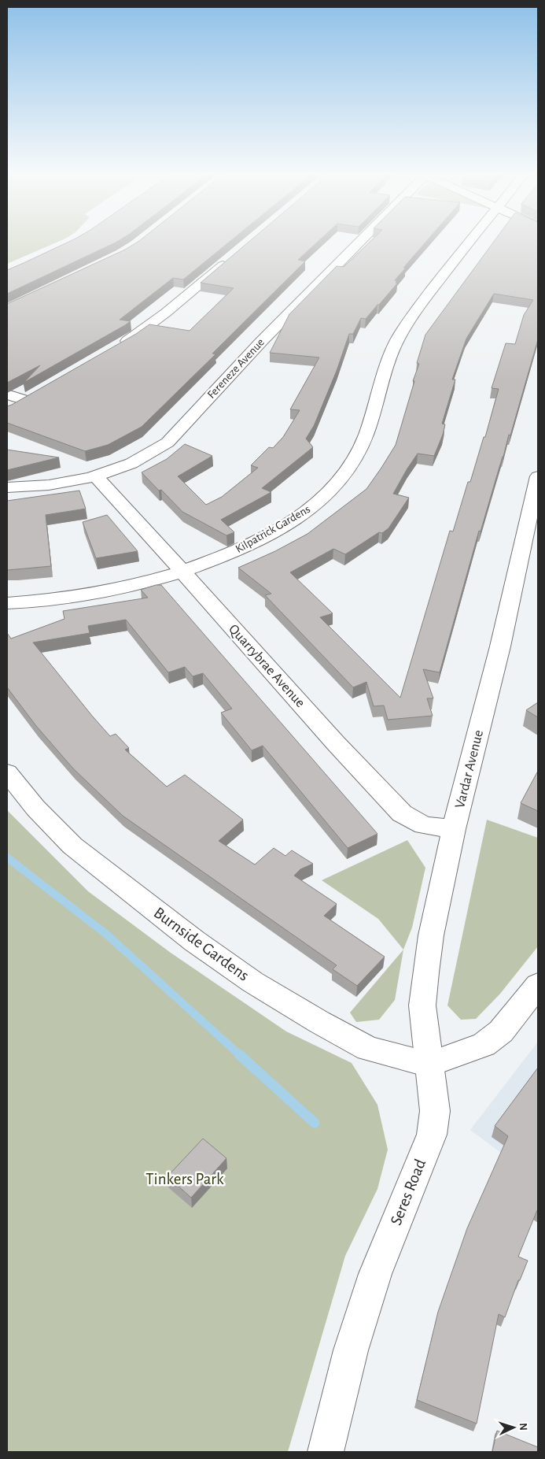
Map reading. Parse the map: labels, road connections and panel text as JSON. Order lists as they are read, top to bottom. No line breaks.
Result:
{"streets":{"street":["Fereneze Avenue","Kilpatrick Gardens","Quarrybrae Avenue","Vardar Avenue","Burnside Gardens","Seres Road"]},"crossings":[["Fereneze Avenue","Quarrybrae Avenue"],["Kilpatrick Gardens","Quarrybrae Avenue"],["Quarrybrae Avenue","Vardar Avenue"],["Vardar Avenue","Burnside Gardens"],["Vardar Avenue","Seres Road"],["Burnside Gardens","Seres Road"]],"parks":["Tinkers Park"],"north":"right"}
